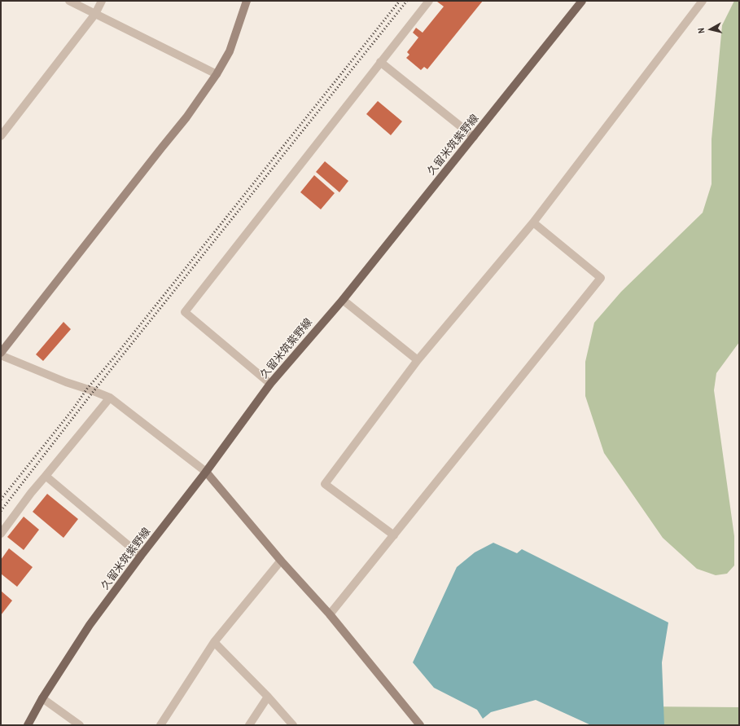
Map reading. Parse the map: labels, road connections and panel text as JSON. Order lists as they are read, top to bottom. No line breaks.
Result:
{"streets":{"main road":["久留米筑紫野線"]},"north":"left"}
